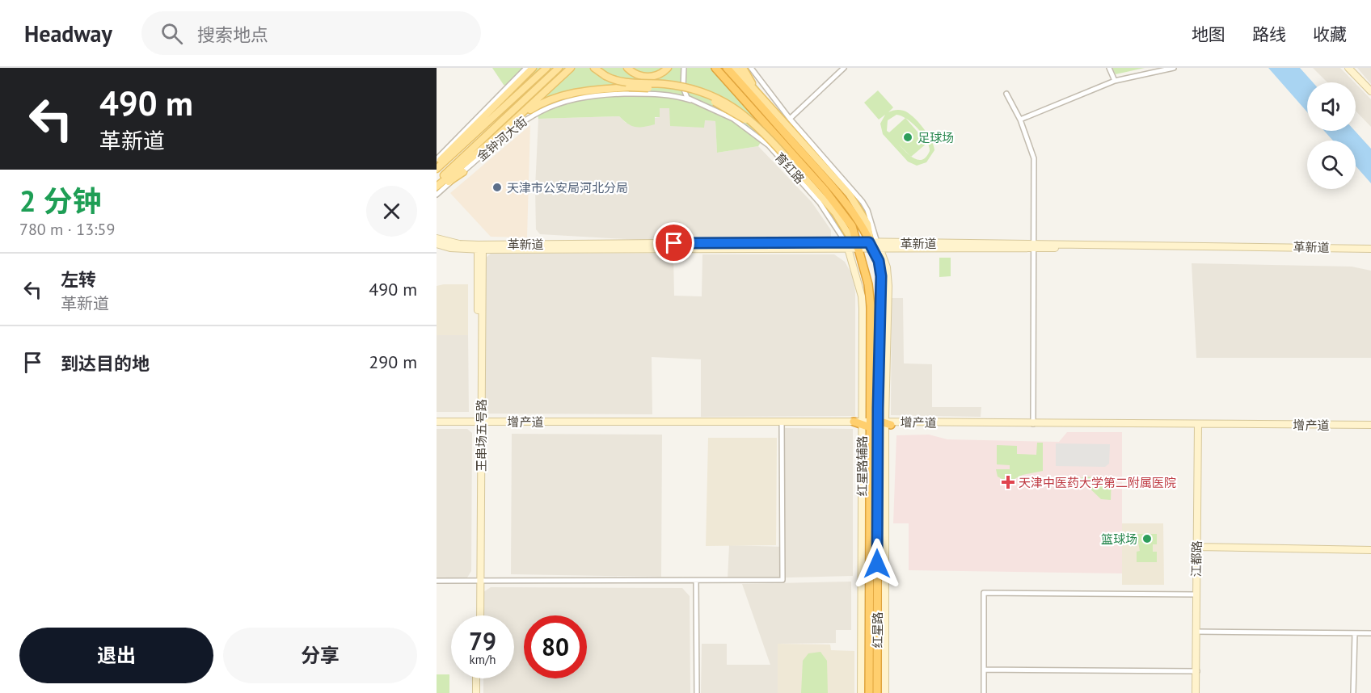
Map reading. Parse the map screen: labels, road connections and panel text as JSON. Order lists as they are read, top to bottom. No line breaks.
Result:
{"streets":{"highway":["育红路","红星路"],"main road":["金钟河大街"],"street":["革新道","增产道","王串场五号路","红星路辅路","江都路"]},"crossings":[["金钟河大街","育红路"],["育红路","革新道"],["育红路","红星路辅路"],["育红路","红星路"],["革新道","王串场五号路"],["革新道","红星路辅路"],["革新道","红星路"],["增产道","王串场五号路"],["增产道","红星路辅路"],["增产道","江都路"],["增产道","红星路"],["红星路辅路","红星路"]],"places":{"other":["足球场","天津市公安局河北分局","篮球场"],"health":["天津中医药大学第二附属医院"]},"page":{"header":"Headway","search":"搜索地点","nav":["地图","路线","收藏"],"turn":["490 m","革新道"],"heading":["2 分钟","780 m · 13:59"],"list":[{"name":"左转","note":"革新道","value":"490 m"},{"name":"到达目的地","value":"290 m"}],"speed":"79 km/h","limit":"80","buttons":["退出","分享"]}}
